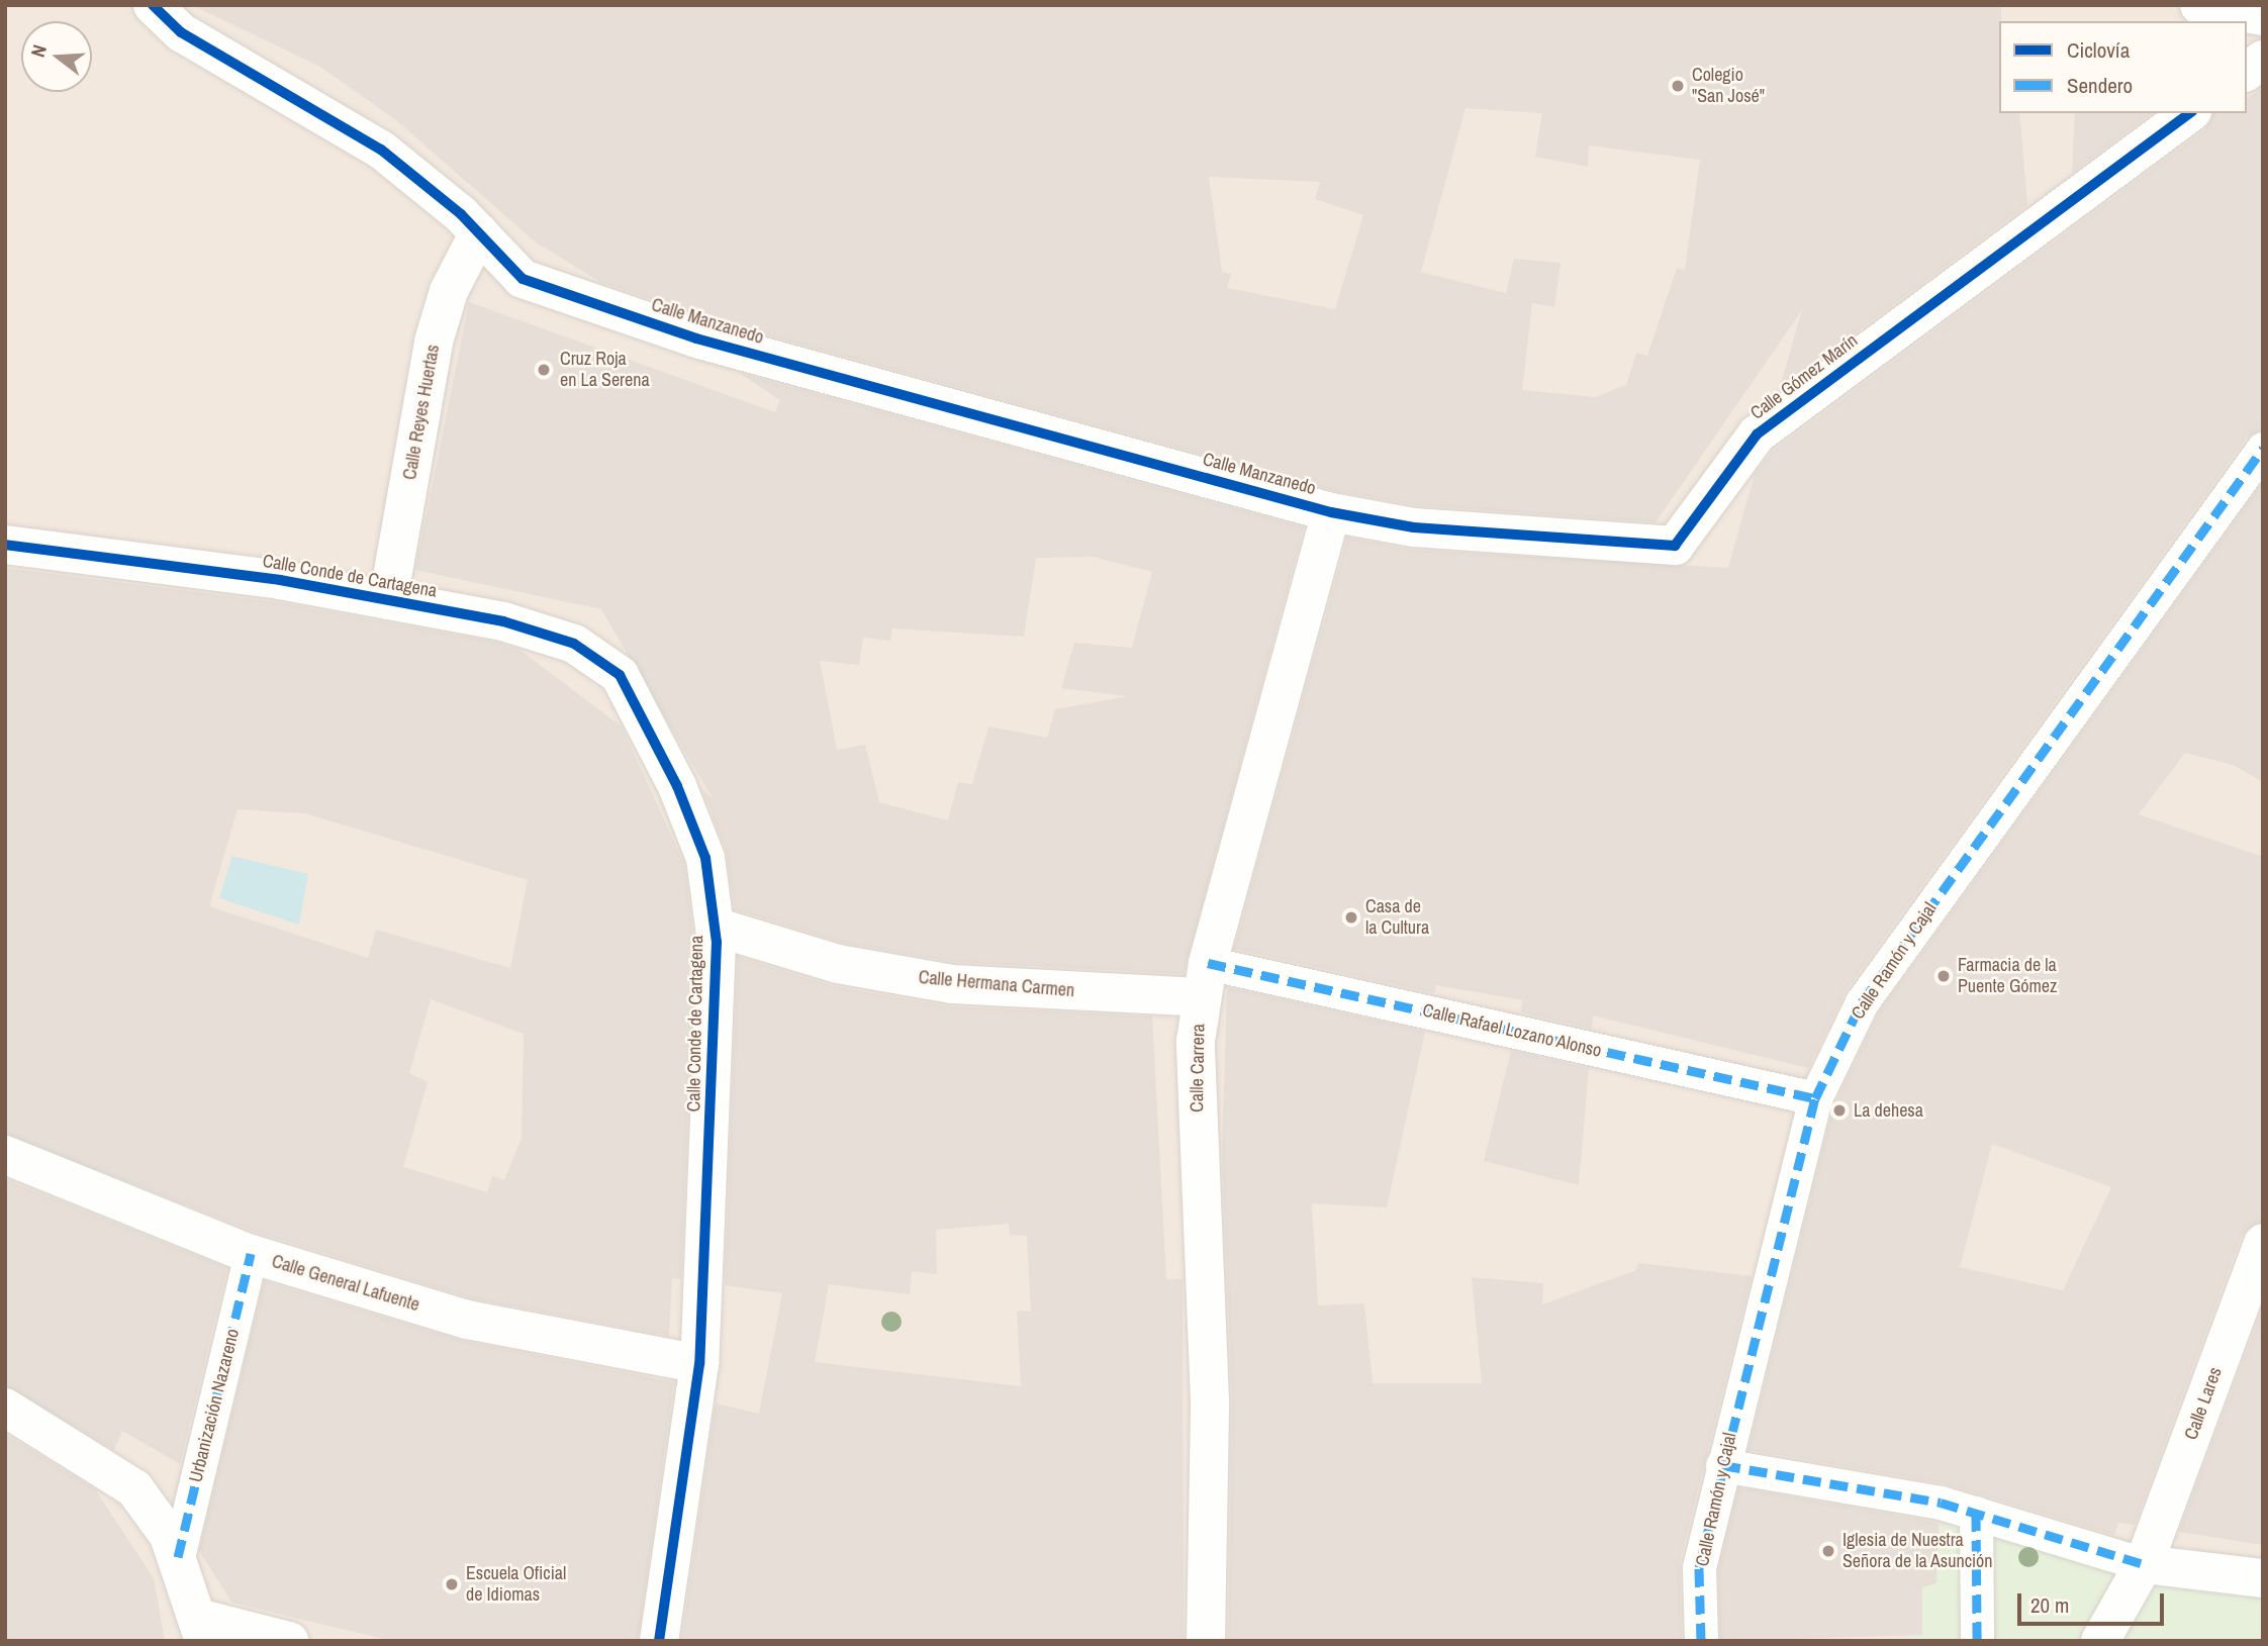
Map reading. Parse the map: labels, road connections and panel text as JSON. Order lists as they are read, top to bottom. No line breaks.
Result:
{"streets":{"street":["Calle Manzanedo","Calle Gómez Marín","Calle Reyes Huertas","Calle Conde de Cartagena","Calle Ramón y Cajal","Calle Hermana Carmen","Calle Rafael Lozano Alonso","Calle Carrera","Calle General Lafuente","Calle Lares","Urbanización Nazareno"]},"crossings":[["Calle Manzanedo","Calle Gómez Marín"],["Calle Manzanedo","Calle Reyes Huertas"],["Calle Manzanedo","Calle Carrera"],["Calle Gómez Marín","Calle Carrera"],["Calle Reyes Huertas","Calle Conde de Cartagena"],["Calle Conde de Cartagena","Calle Hermana Carmen"],["Calle Conde de Cartagena","Calle General Lafuente"],["Calle Ramón y Cajal","Calle Rafael Lozano Alonso"],["Calle Hermana Carmen","Calle Rafael Lozano Alonso"],["Calle Hermana Carmen","Calle Carrera"],["Calle Rafael Lozano Alonso","Calle Carrera"],["Calle General Lafuente","Urbanización Nazareno"]],"places":["Colegio \"San José\"","Cruz Roja en La Serena","Casa de la Cultura","Farmacia de la Puente Gómez","La dehesa","Iglesia de Nuestra Señora de la Asunción","Escuela Oficial de Idiomas"],"legend":["Ciclovía","Sendero"],"scale_bar":"20 m","north":"left"}
